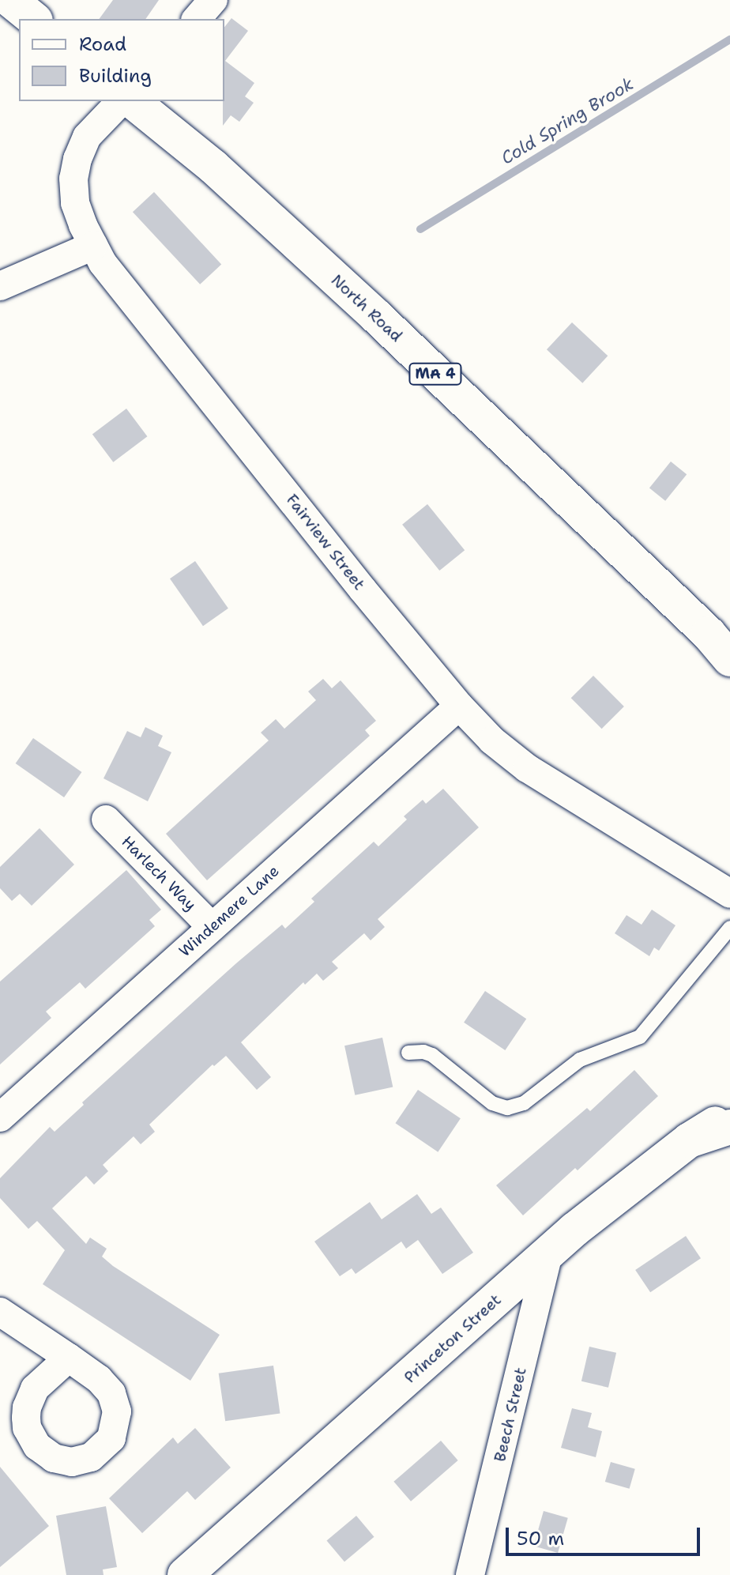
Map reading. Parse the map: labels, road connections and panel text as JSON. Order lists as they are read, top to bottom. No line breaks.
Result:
{"streets":{"main road":["North Road","MA 4","Princeton Street"],"street":["Fairview Street","Harlech Way","Windemere Lane","Beech Street"]},"crossings":[["Fairview Street","Windemere Lane"],["Harlech Way","Windemere Lane"],["Princeton Street","Beech Street"]],"water":["Cold Spring Brook"],"legend":["Road","Building"],"scale_bar":"50 m"}
